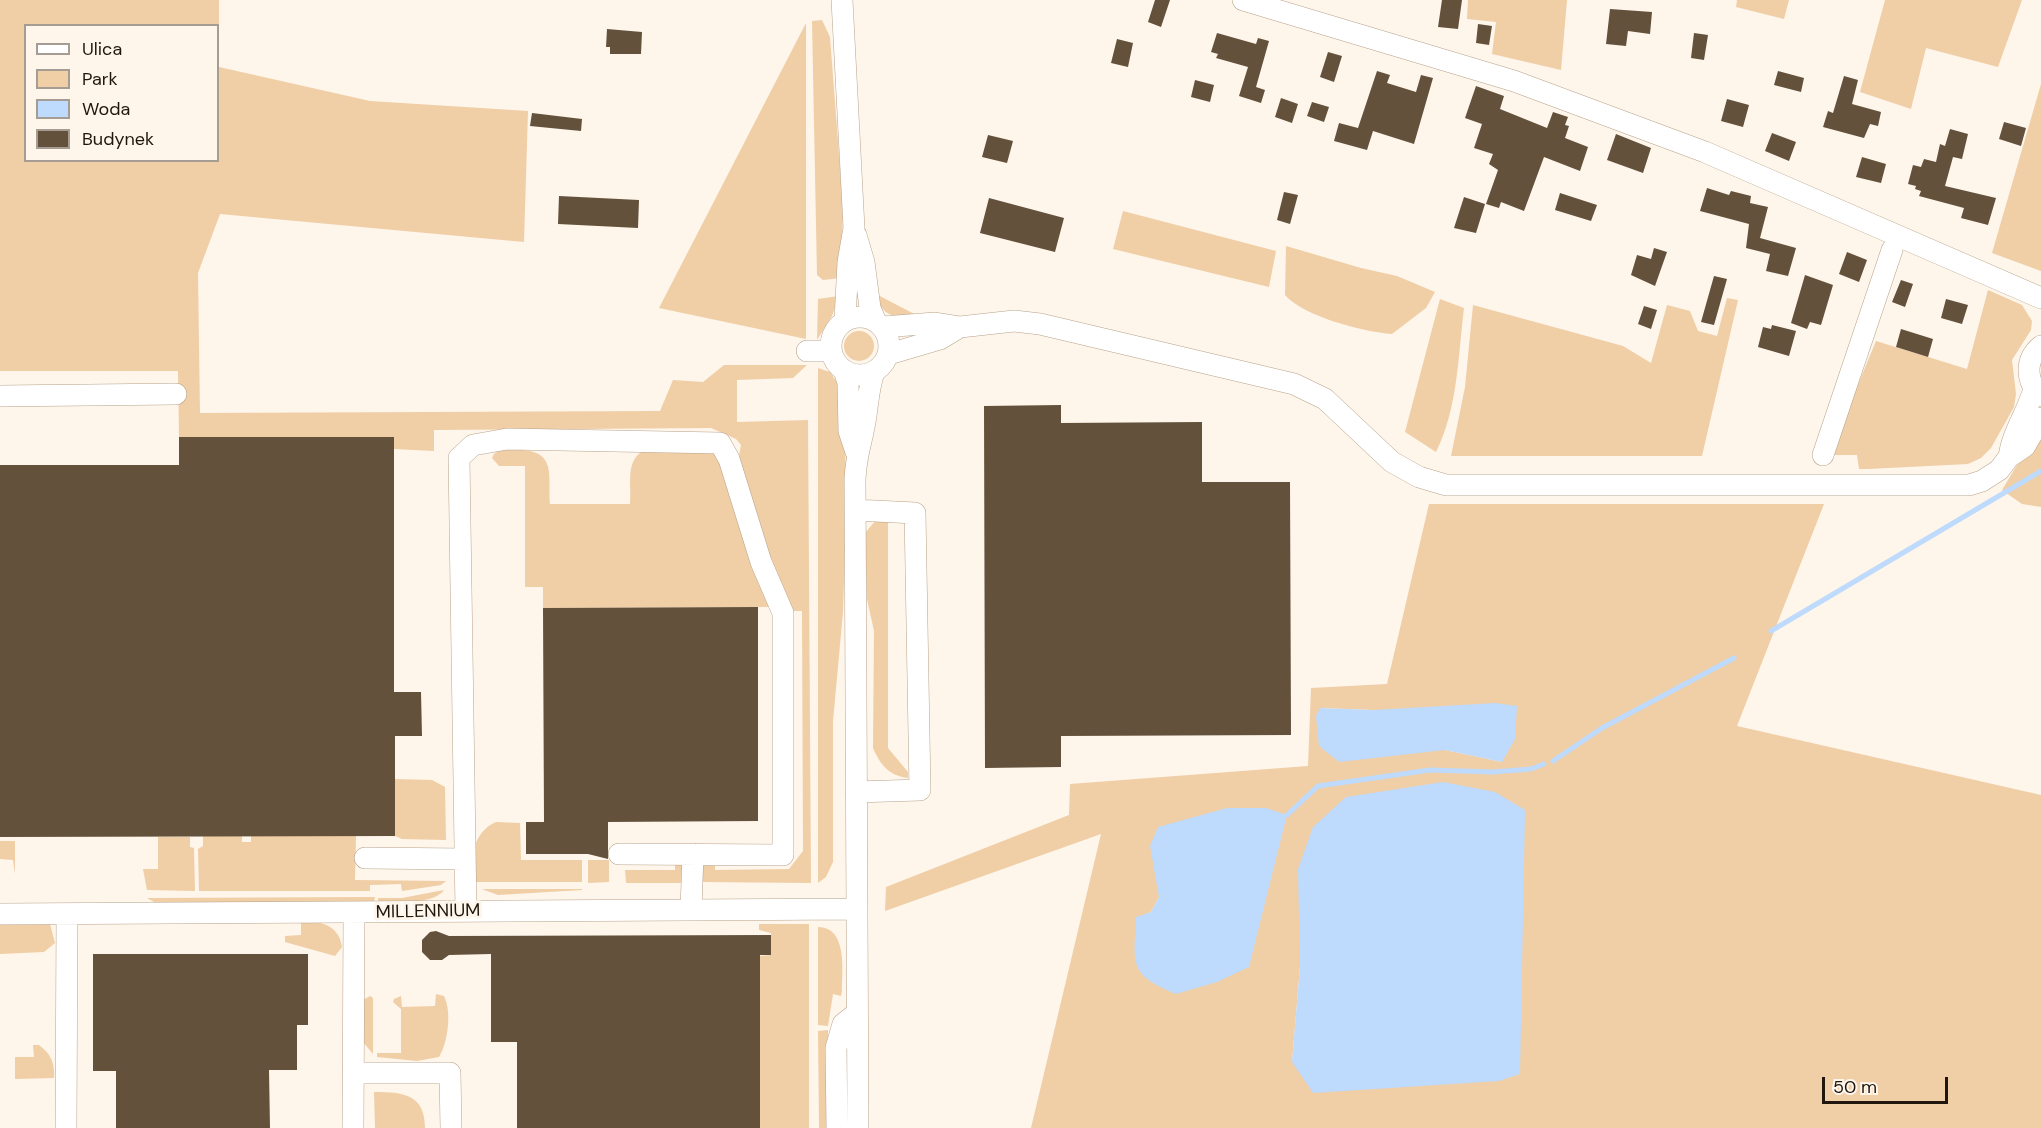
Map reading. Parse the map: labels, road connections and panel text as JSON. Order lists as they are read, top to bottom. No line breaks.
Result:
{"streets":{"street":["MILLENNIUM"]},"legend":["Ulica","Park","Woda","Budynek"],"scale_bar":"50 m"}
